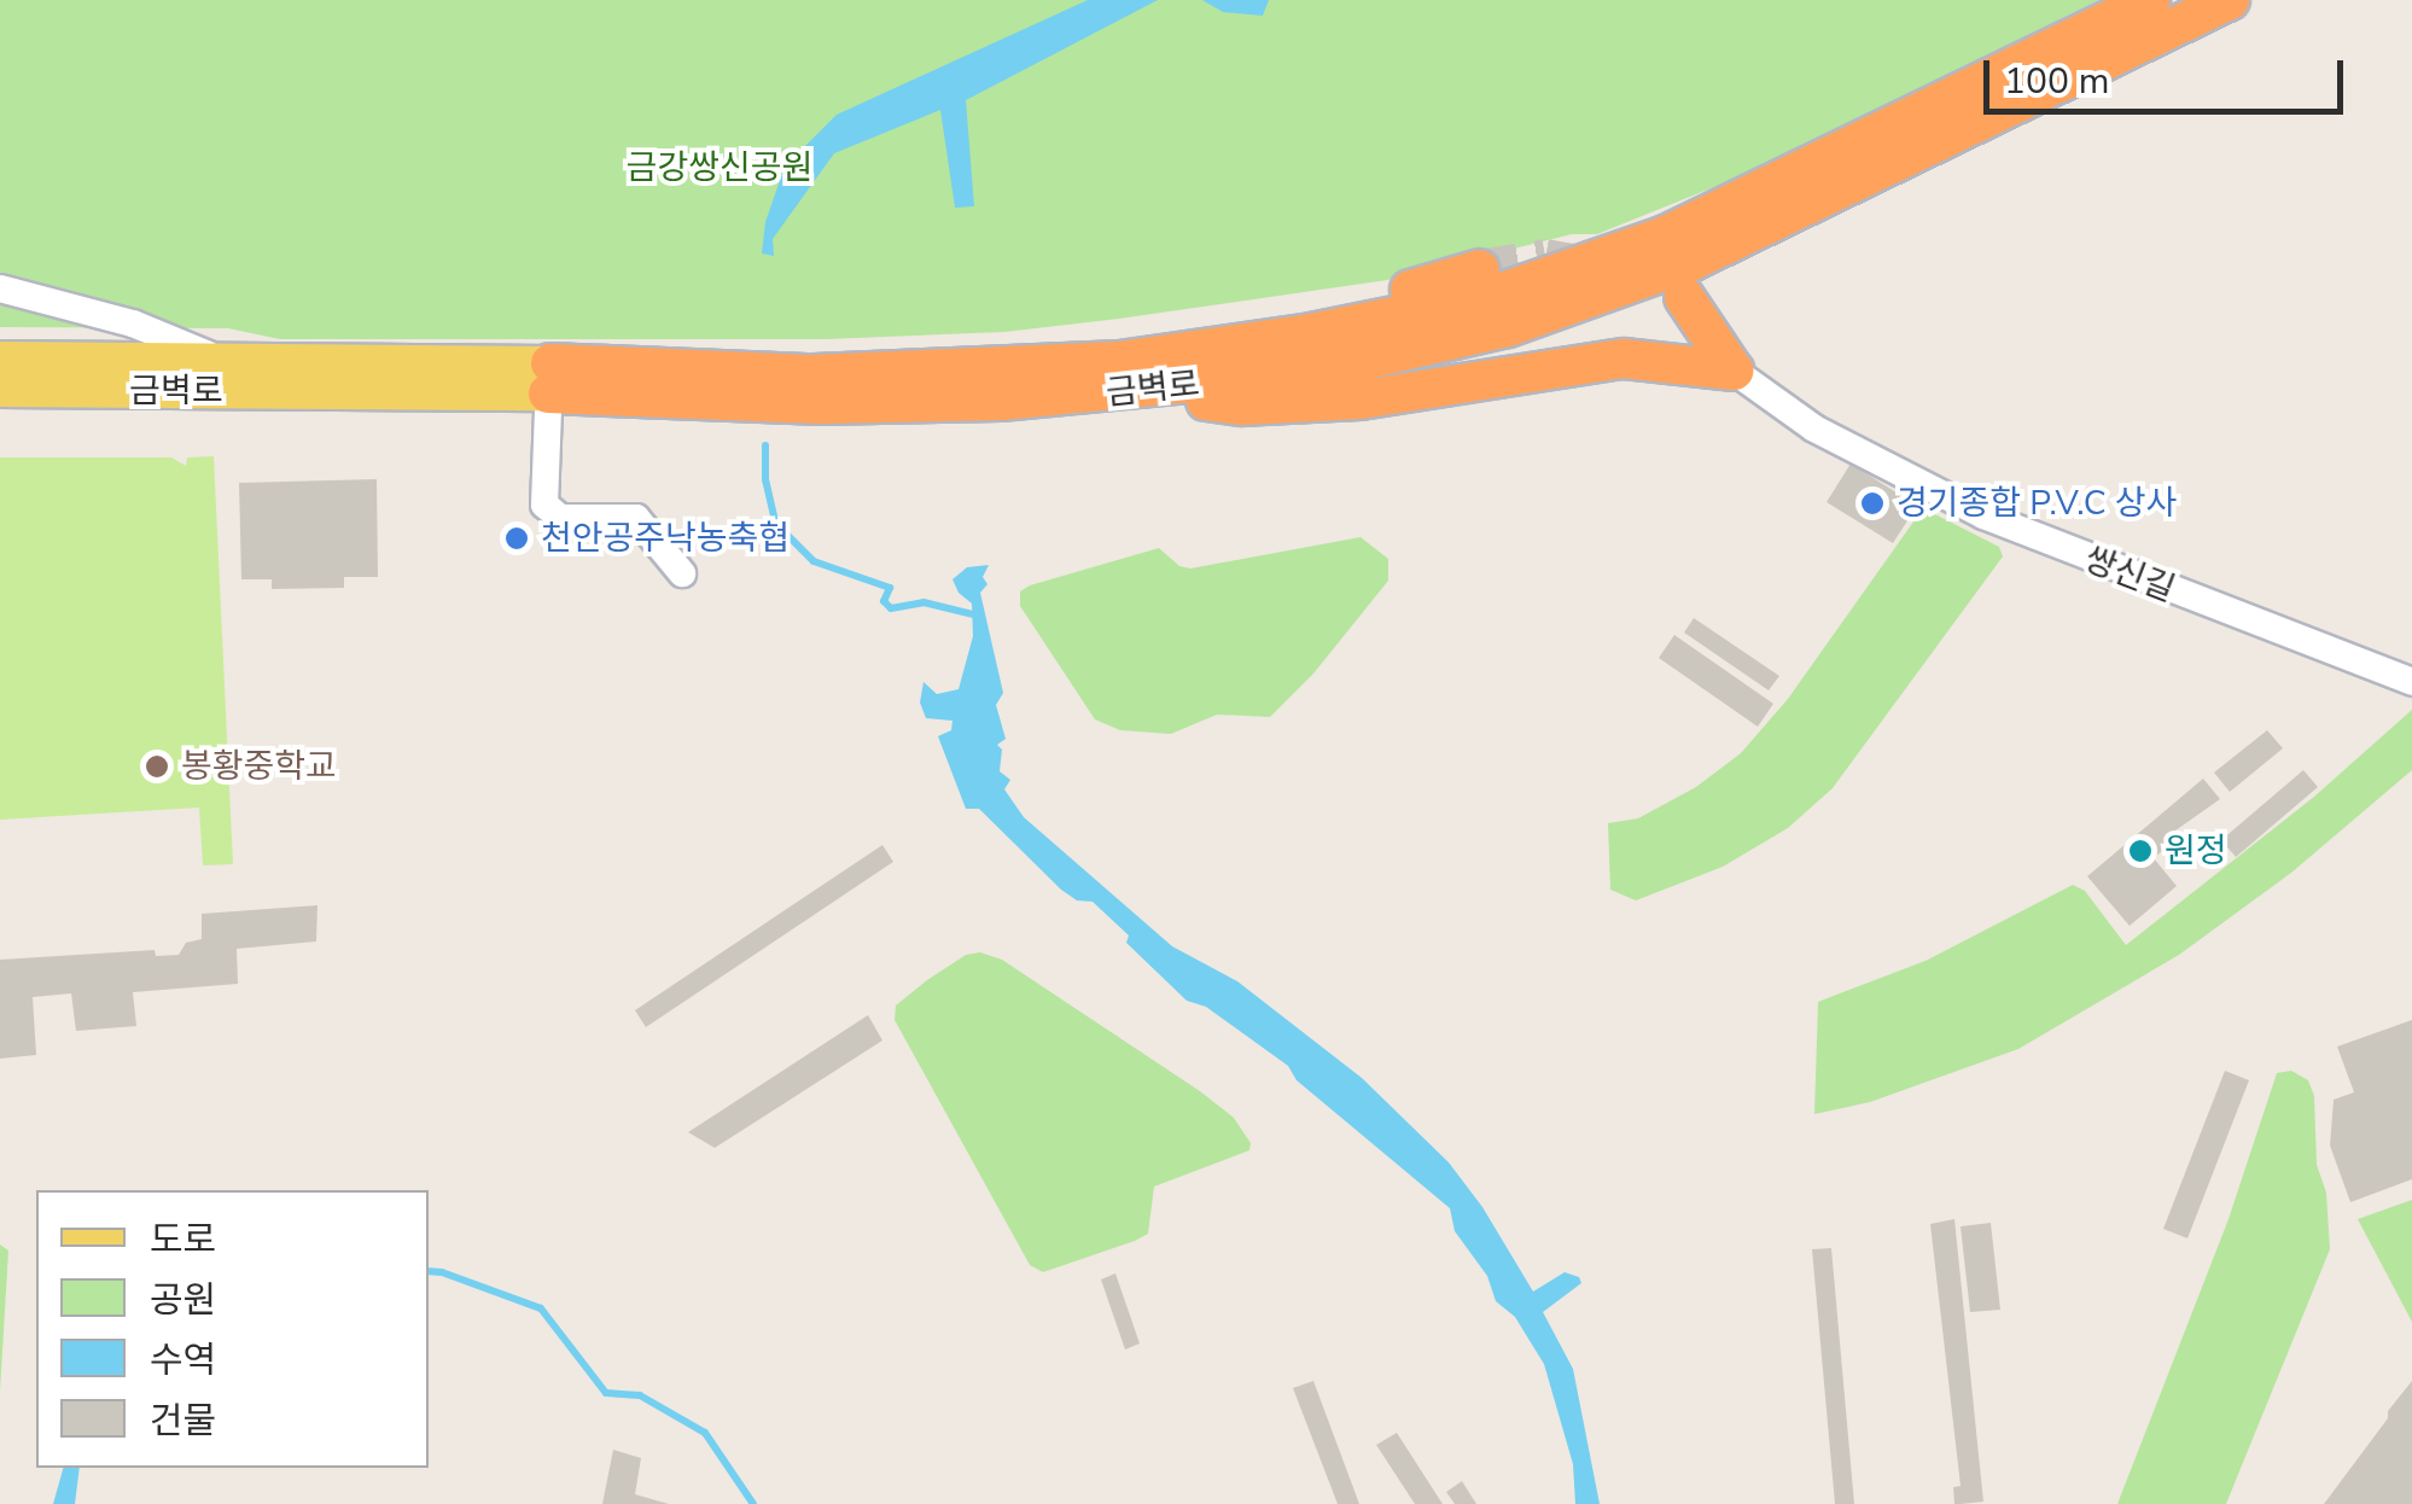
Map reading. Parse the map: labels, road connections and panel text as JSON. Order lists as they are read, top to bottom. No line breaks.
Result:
{"streets":{"highway":["금벽로"],"street":["쌍신길"]},"parks":["금강쌍신공원"],"places":["경기종합 P.V.C 상사","천안공주낙농축협","봉황중학교","원정"],"legend":["도로","공원","수역","건물"],"scale_bar":"100 m"}
